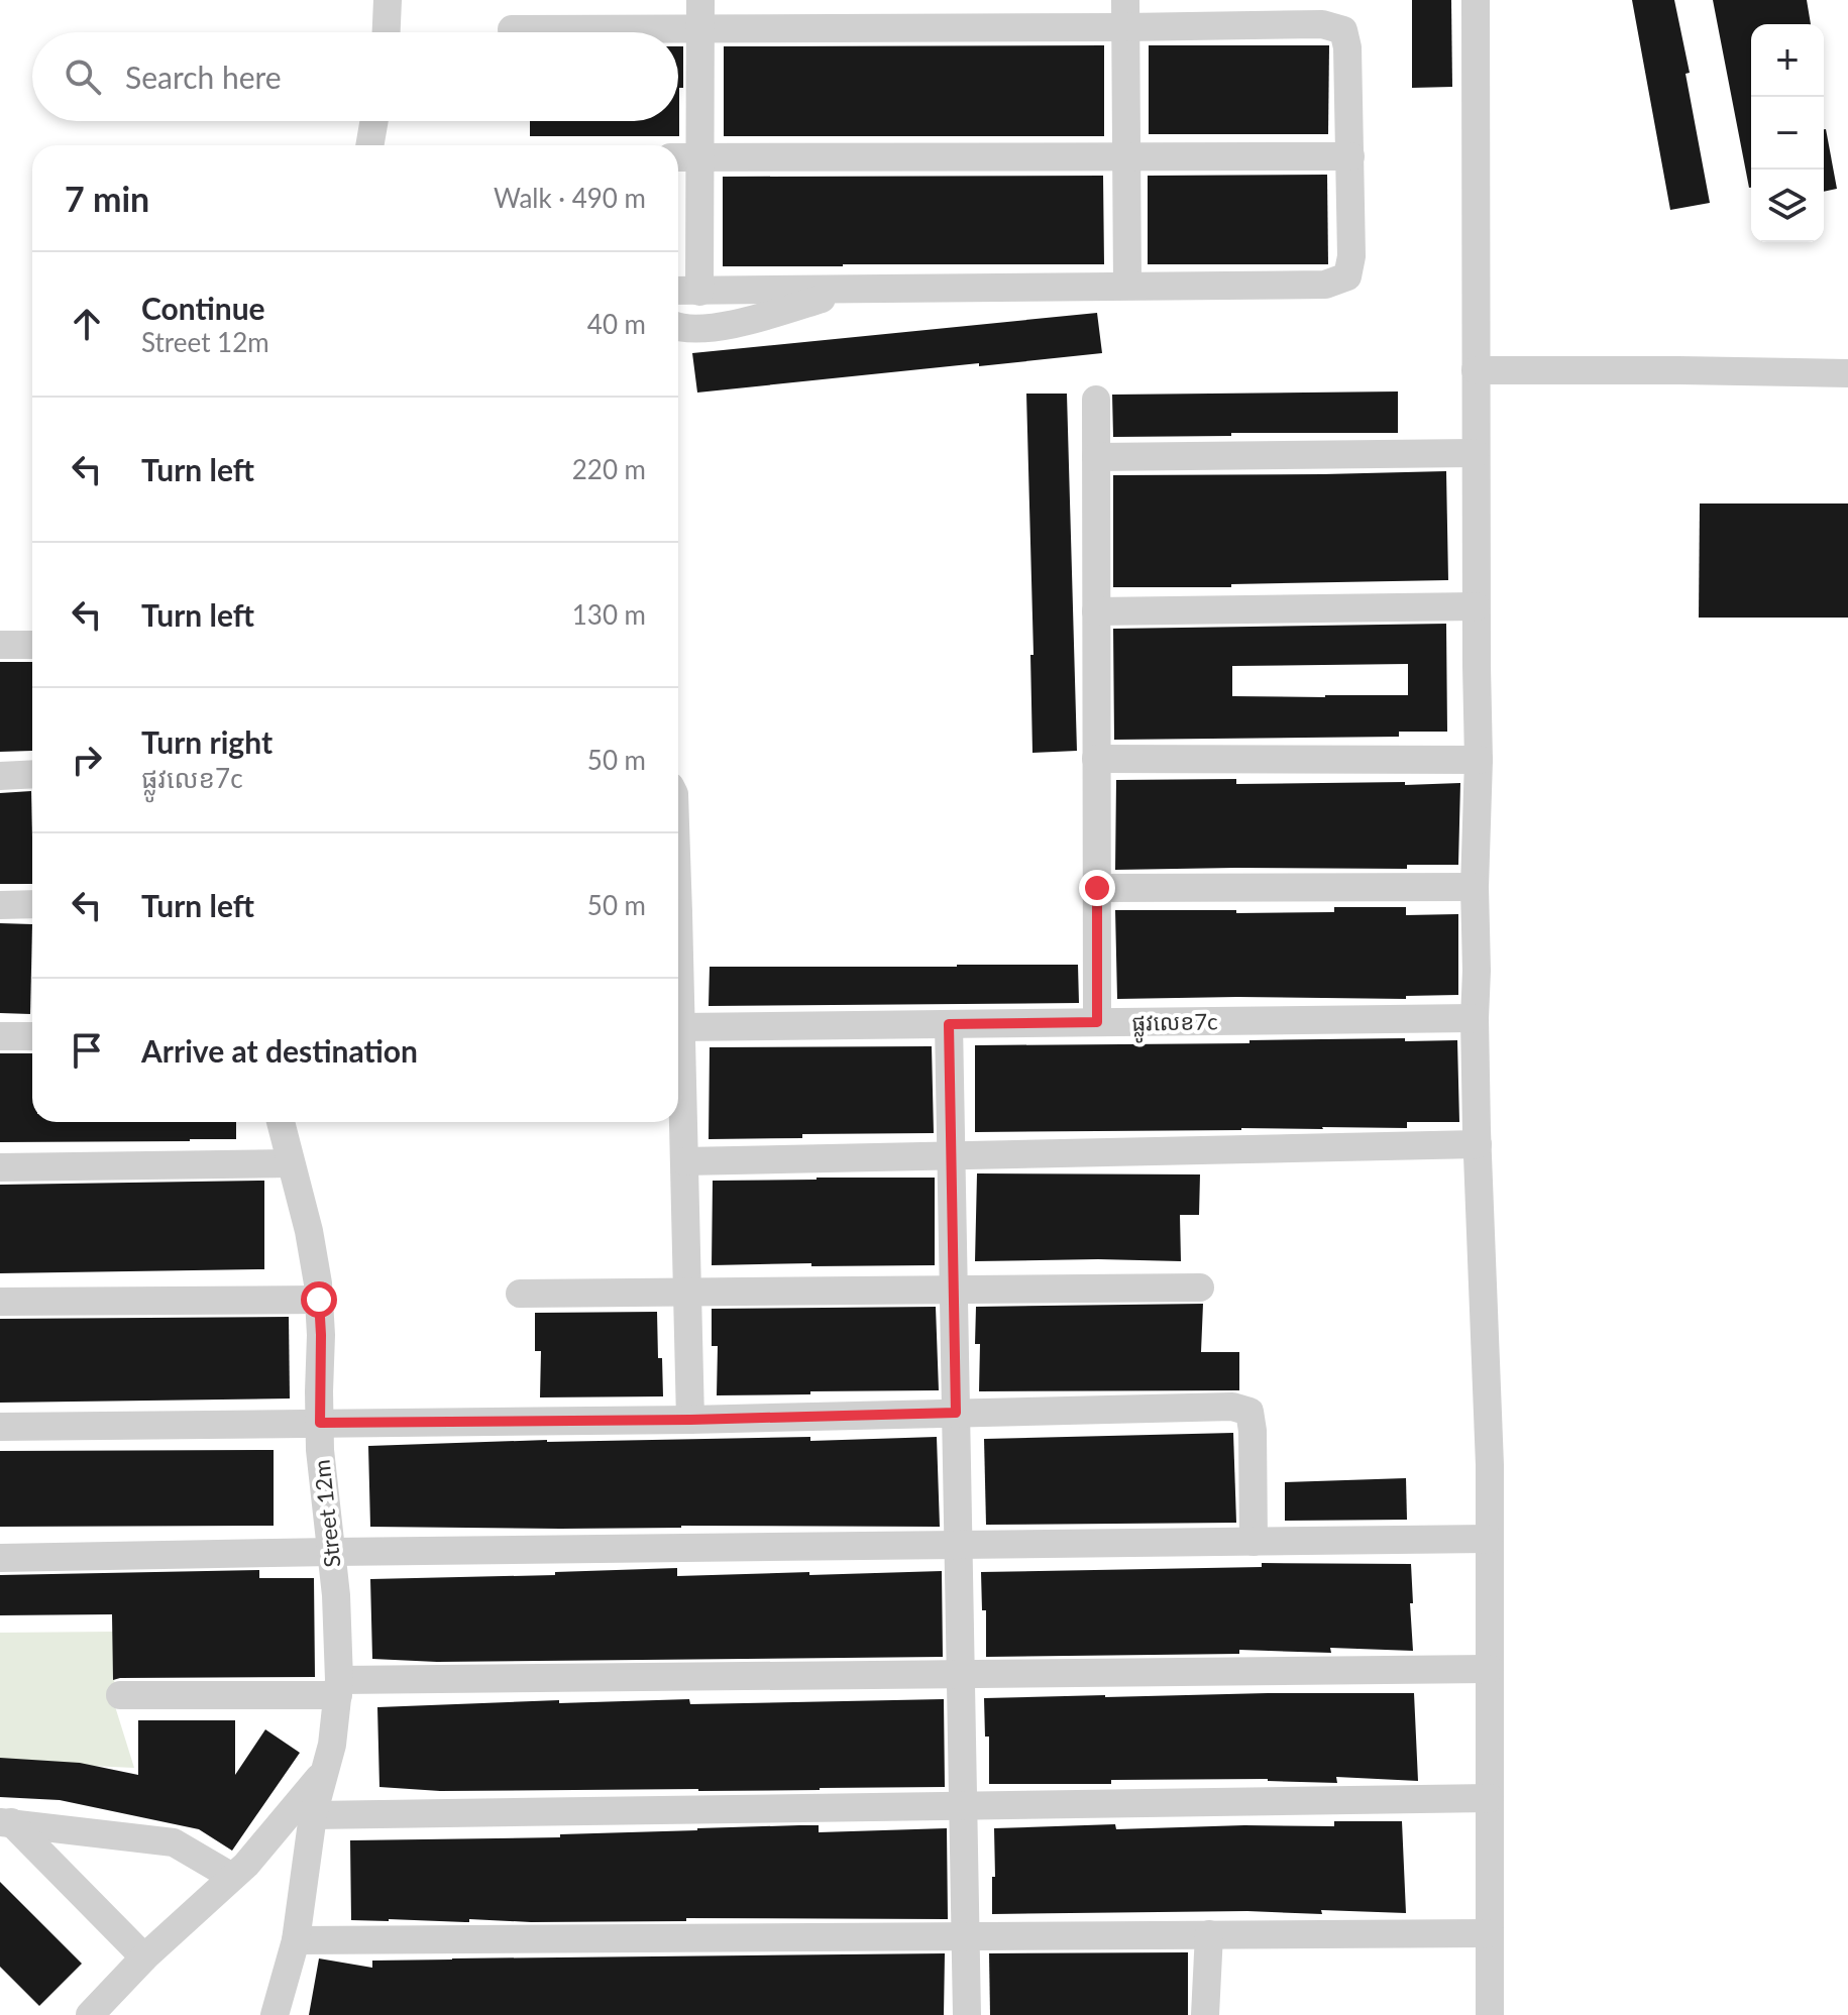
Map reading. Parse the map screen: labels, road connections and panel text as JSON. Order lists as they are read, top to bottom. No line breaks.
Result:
{"streets":{"street":["ផ្លូវលេខ7c","Street 12m"]},"page":{"map_buttons":["+","−"],"search":"Search here","heading":["7 min","Walk · 490 m"],"list":[["Continue","Street 12m","40 m"],["Turn left","220 m"],["Turn left","130 m"],["Turn right","ផ្លូវលេខ7c","50 m"],["Turn left","50 m"],"Arrive at destination"]}}
